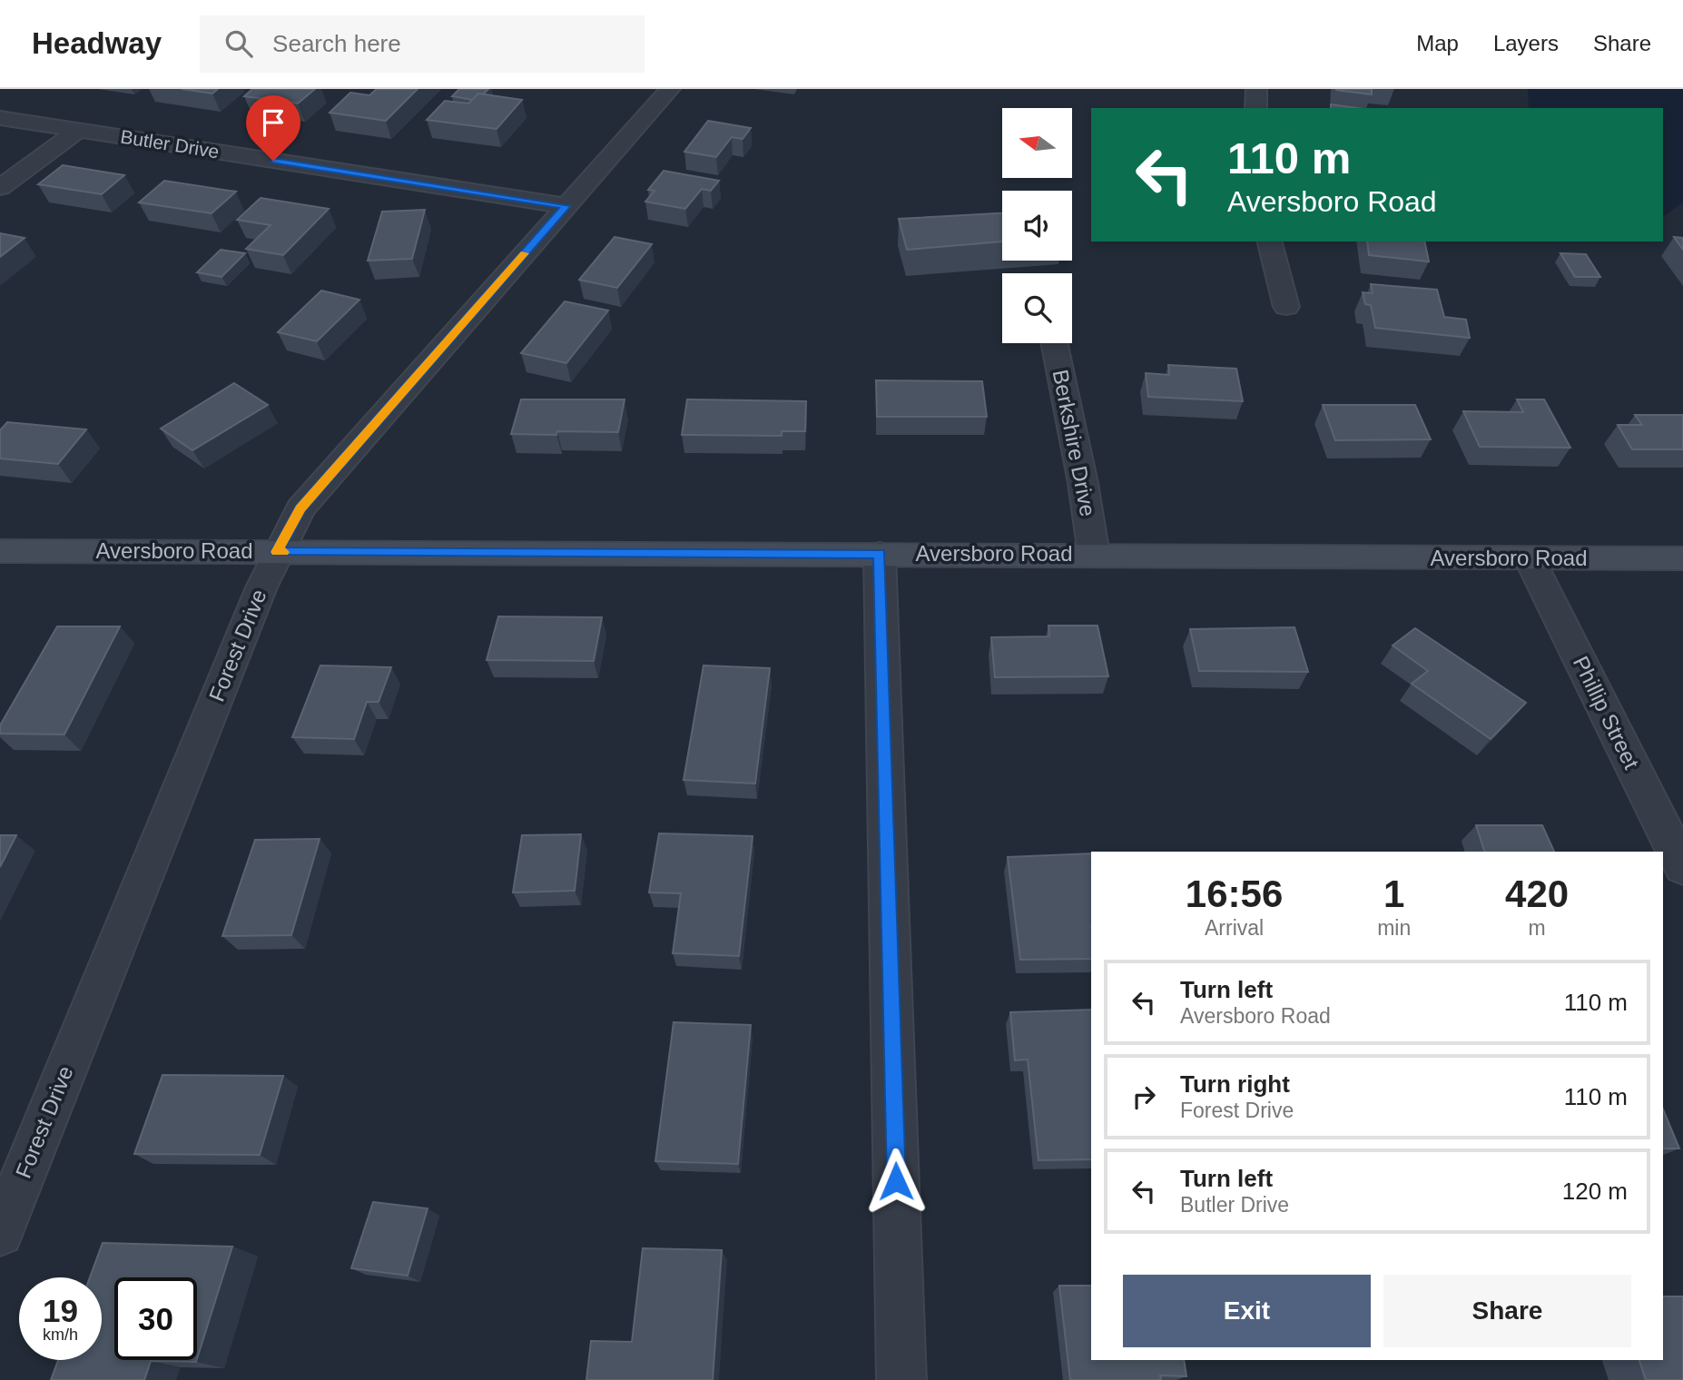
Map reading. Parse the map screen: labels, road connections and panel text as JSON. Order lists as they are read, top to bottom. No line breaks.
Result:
{"streets":{"street":["Butler Drive","Berkshire Drive","Aversboro Road","Forest Drive","Phillip Street"]},"crossings":[["Butler Drive","Forest Drive"],["Berkshire Drive","Aversboro Road"],["Aversboro Road","Forest Drive"],["Aversboro Road","Phillip Street"]],"north":"left","page":{"header":"Headway","search":"Search here","nav":["Map","Layers","Share"],"turn":["110 m","Aversboro Road"],"eta":["16:56","Arrival","1","min","420","m"],"list":[{"name":"Turn left","note":"Aversboro Road","value":"110 m"},{"name":"Turn right","note":"Forest Drive","value":"110 m"},{"name":"Turn left","note":"Butler Drive","value":"120 m"}],"buttons":["Exit","Share"],"speed":"19 km/h","limit":"30"}}
